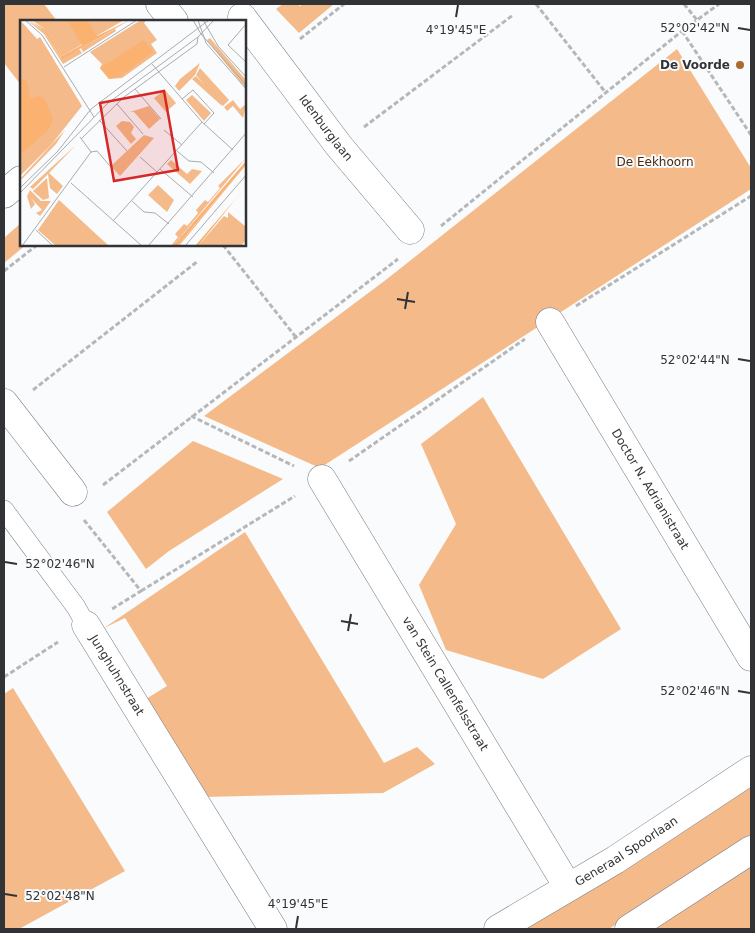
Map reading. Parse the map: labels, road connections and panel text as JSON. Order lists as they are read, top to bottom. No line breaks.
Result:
{"streets":{"street":["Idenburglaan","Doctor N. Adrianistraat","Junghuhnstraat","van Stein Callenfelsstraat","Generaal Spoorlaan"]},"crossings":[["Doctor N. Adrianistraat","Junghuhnstraat"],["Junghuhnstraat","van Stein Callenfelsstraat"],["van Stein Callenfelsstraat","Generaal Spoorlaan"]],"parks":["De Eekhoorn"],"places":["De Voorde"],"coordinates":["52°02'42\"N","4°19'45\"E","52°02'44\"N","52°02'46\"N","52°02'48\"N"]}
